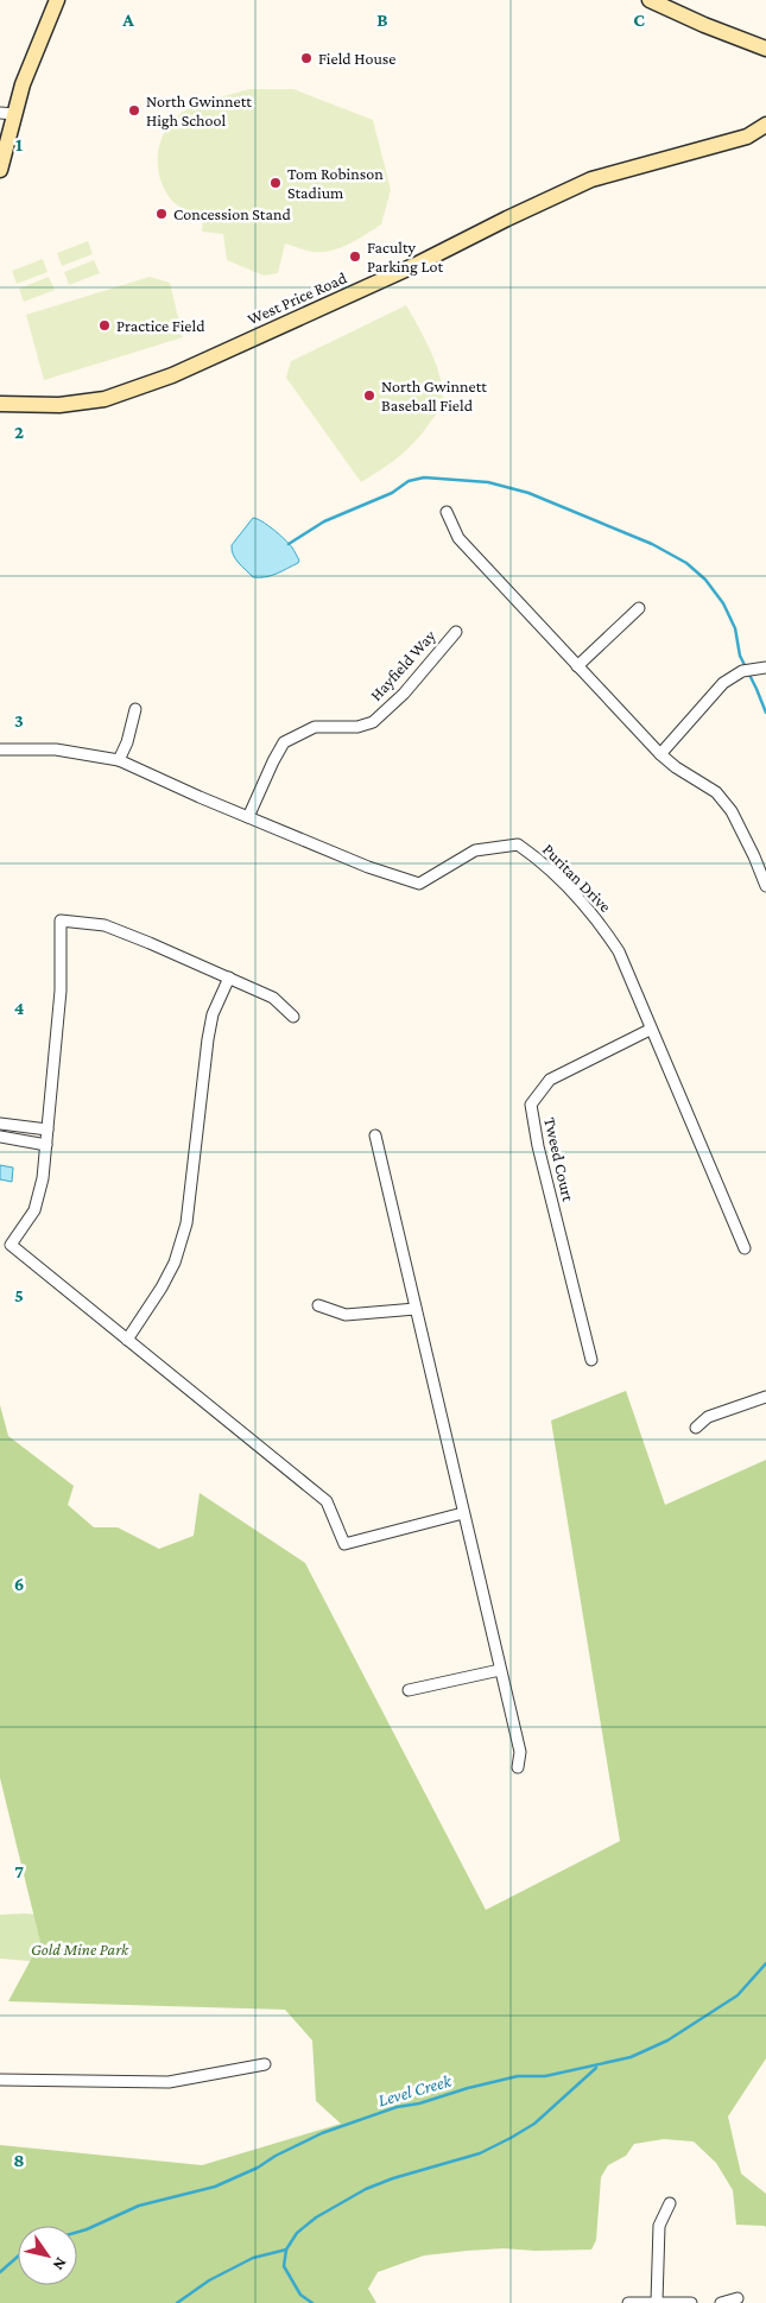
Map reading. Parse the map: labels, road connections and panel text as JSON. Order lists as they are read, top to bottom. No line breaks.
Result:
{"streets":{"street":["West Price Road","Hayfield Way","Puritan Drive","Tweed Court"]},"crossings":[["Hayfield Way","Puritan Drive"],["Puritan Drive","Tweed Court"]],"water":["Level Creek"],"parks":["Gold Mine Park"],"places":["Field House","North Gwinnett High School","Tom Robinson Stadium","Concession Stand","Faculty Parking Lot","Practice Field","North Gwinnett Baseball Field"],"north":"bottom right","grid":{"columns":["A","B","C"],"rows":["1","2","3","4","5","6","7","8"]}}
